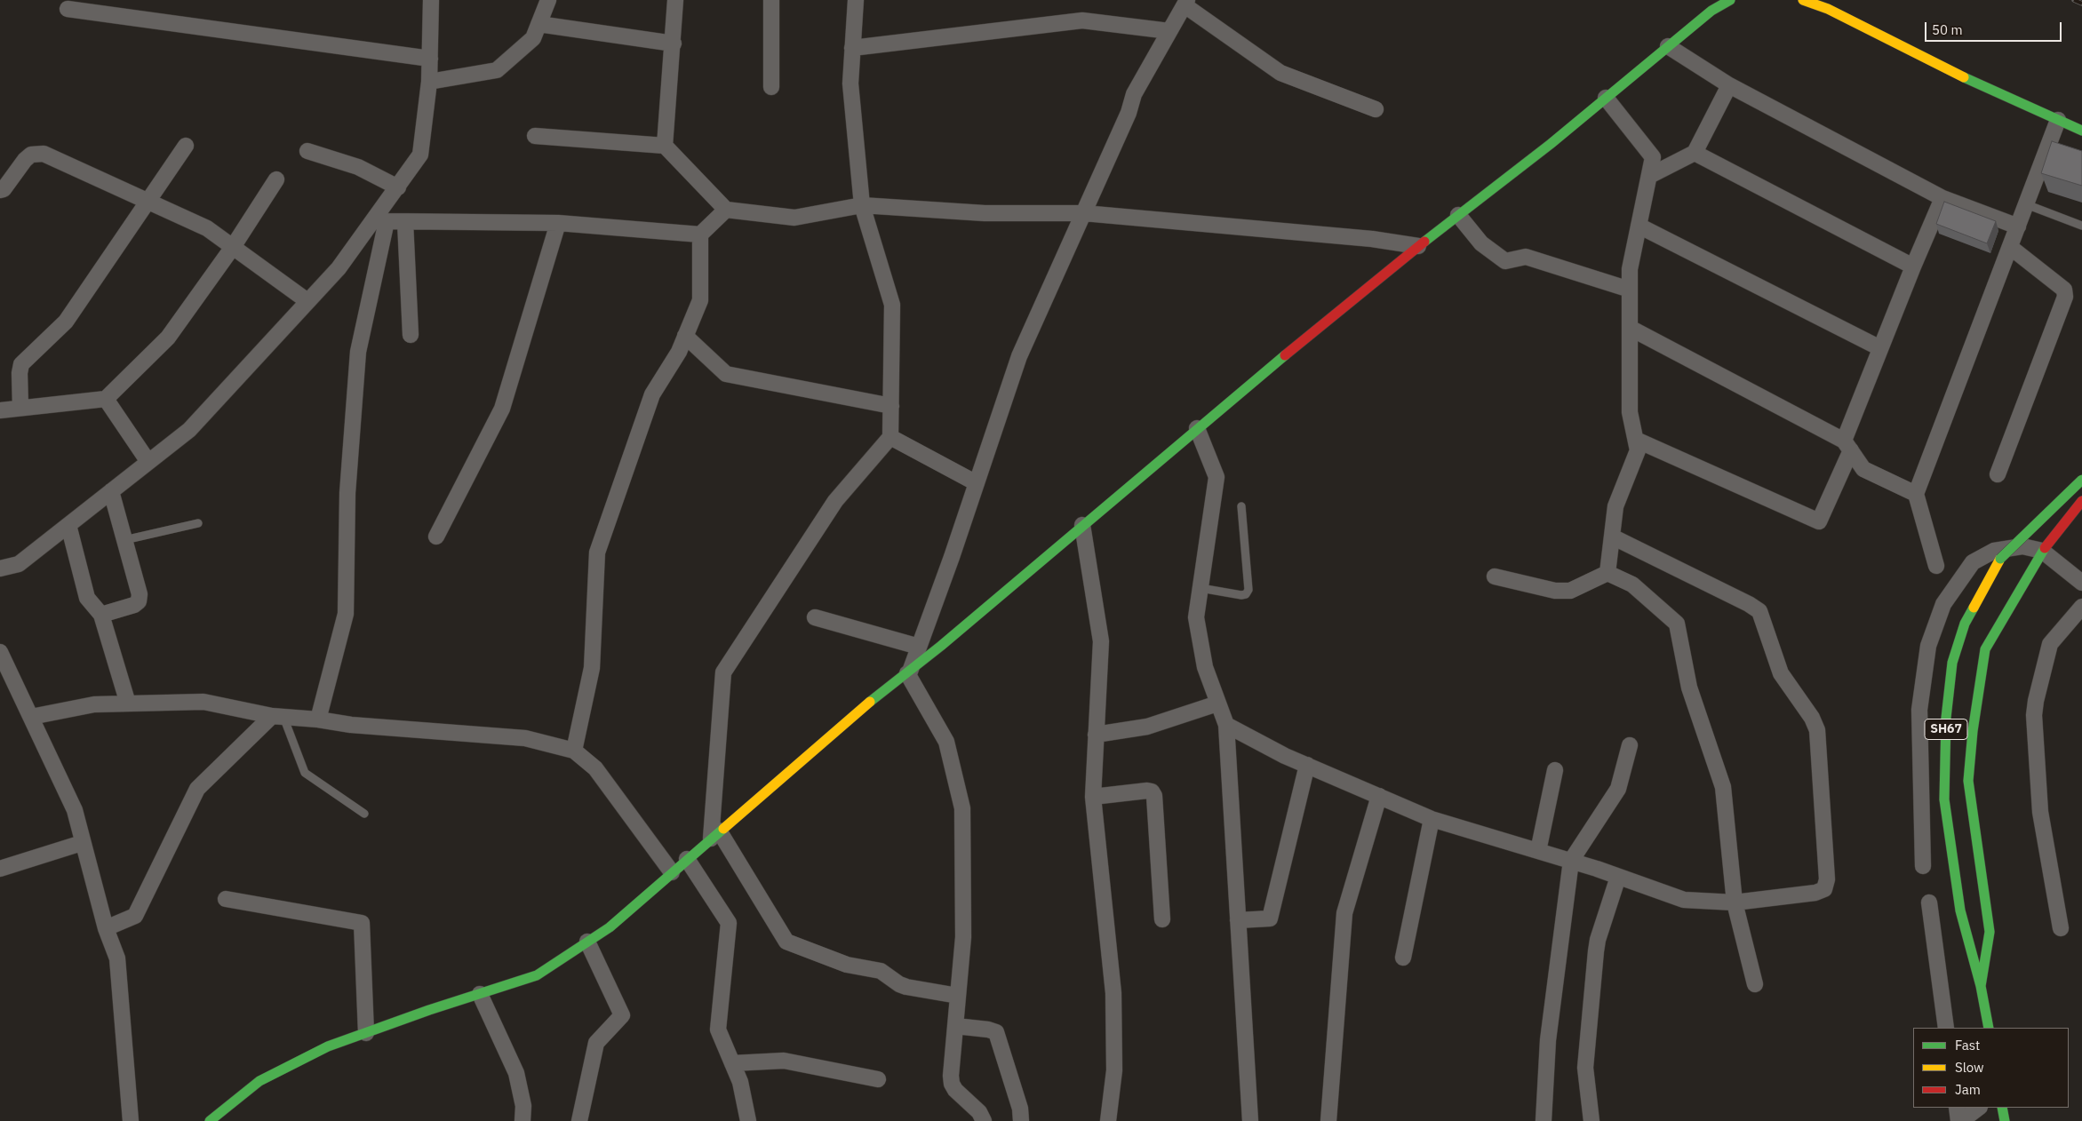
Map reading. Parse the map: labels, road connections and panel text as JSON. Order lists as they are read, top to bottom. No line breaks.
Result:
{"streets":{"main road":["SH67"]},"legend":["Fast","Slow","Jam"],"scale_bar":"50 m"}
